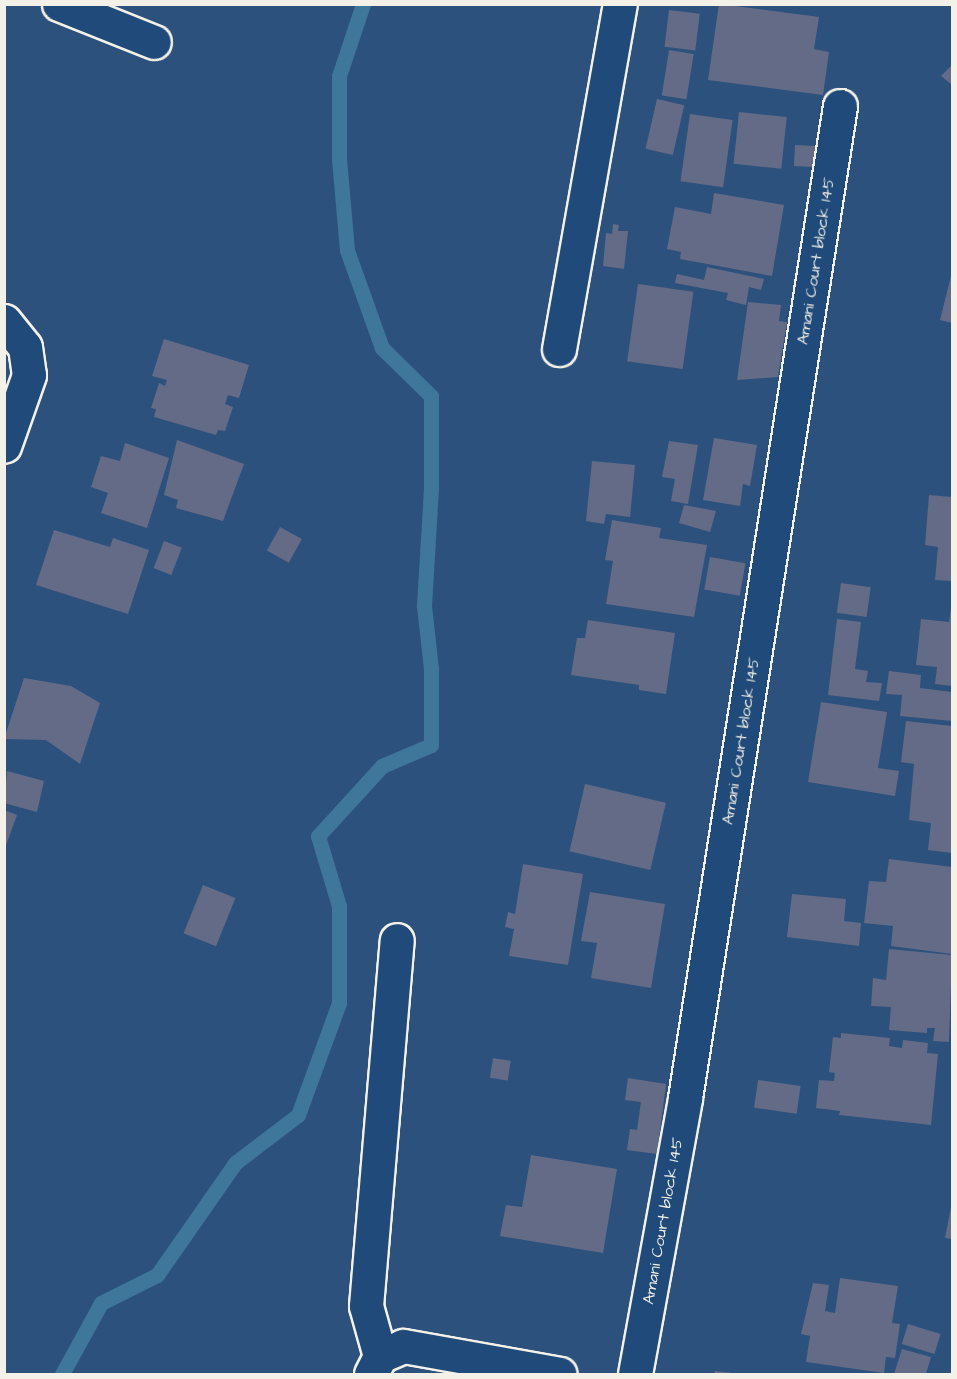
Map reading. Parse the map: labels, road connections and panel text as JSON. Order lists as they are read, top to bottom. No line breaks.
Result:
{"streets":{"street":["Amani Court block 145"]}}
